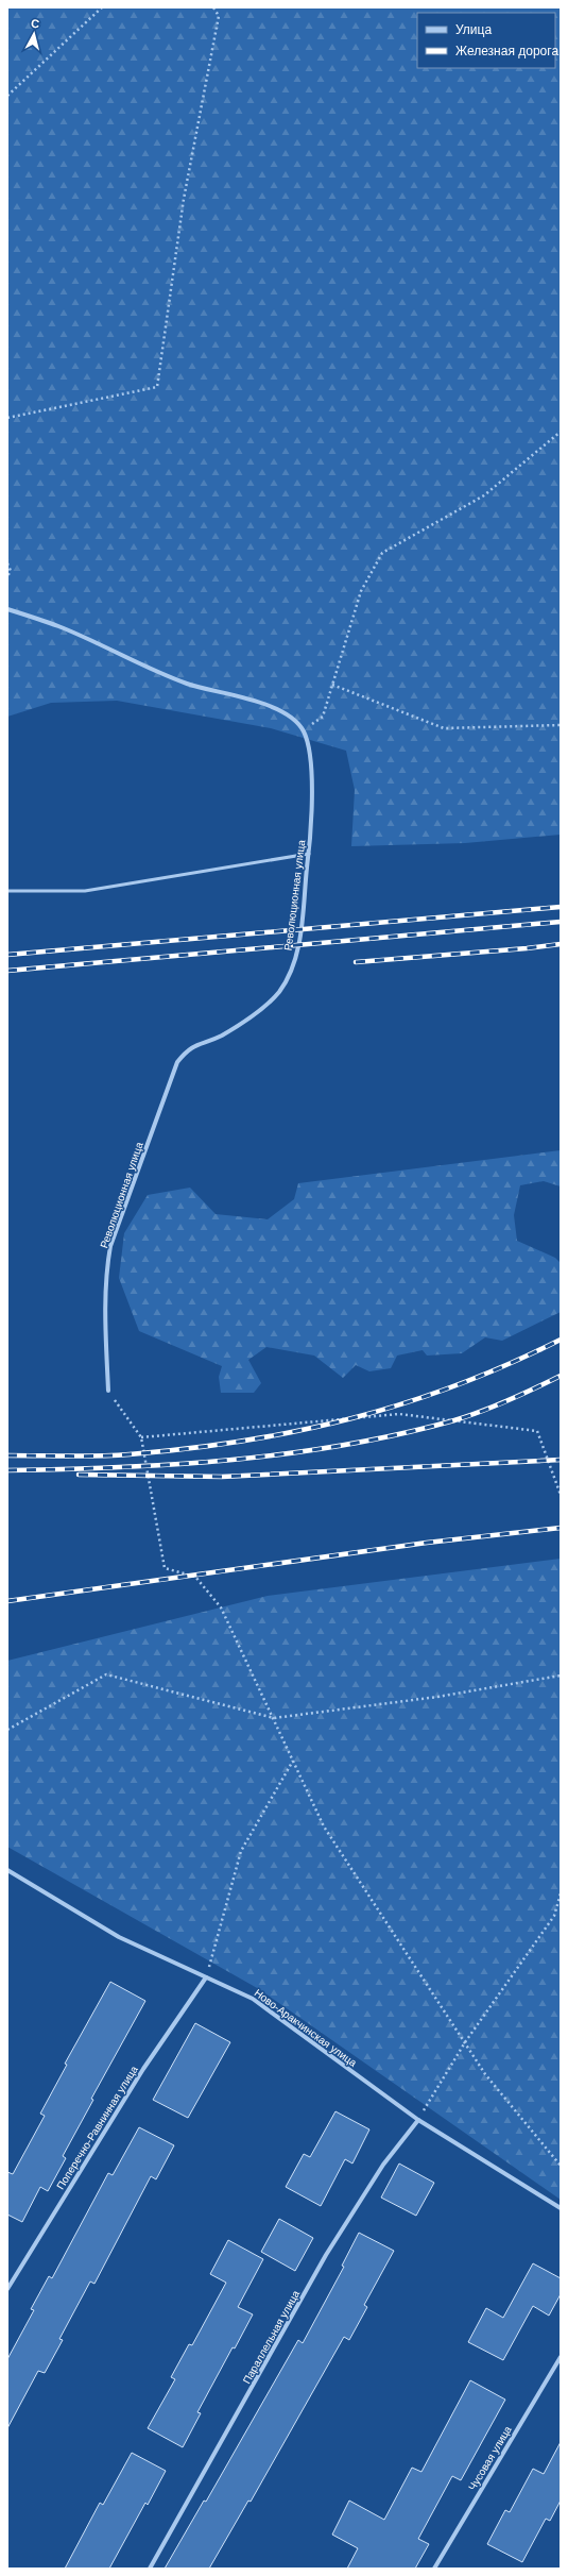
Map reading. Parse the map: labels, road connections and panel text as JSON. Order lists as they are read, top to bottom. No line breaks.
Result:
{"streets":{"street":["Революционная улица","Ново-Аракчинская улица","Поперечно-Равнинная улица","Параллельная улица","Чусовая улица"]},"crossings":[["Ново-Аракчинская улица","Поперечно-Равнинная улица"],["Ново-Аракчинская улица","Параллельная улица"]],"legend":["Улица","Железная дорога"],"north":"top"}
